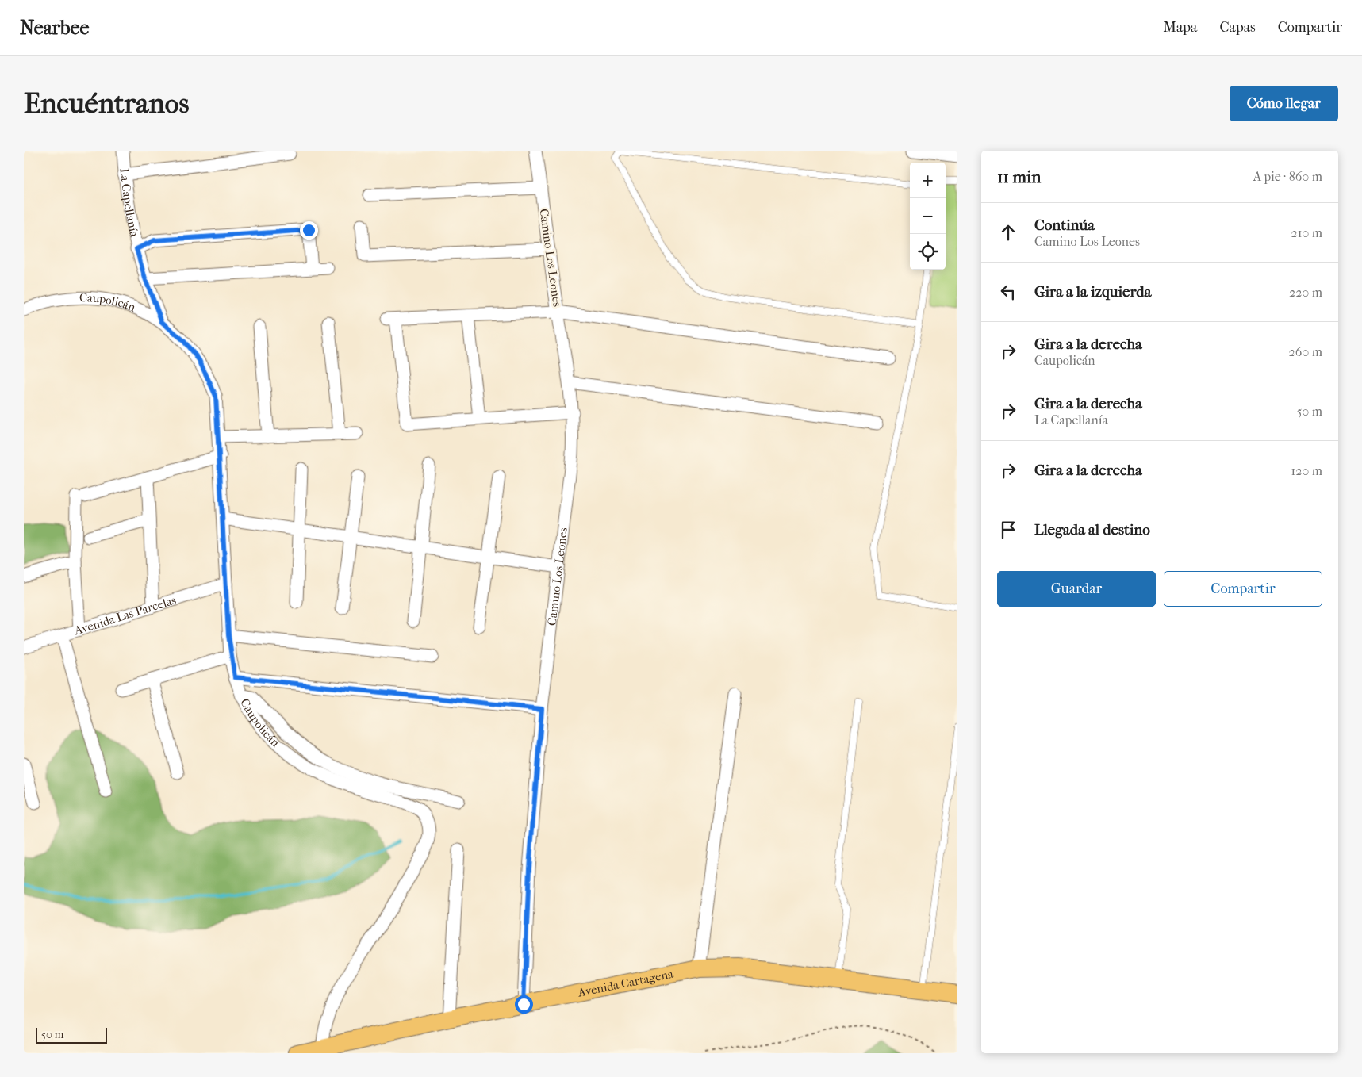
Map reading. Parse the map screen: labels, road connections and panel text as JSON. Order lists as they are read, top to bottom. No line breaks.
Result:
{"streets":{"main road":["Avenida Cartagena"],"street":["La Capellanía","Camino Los Leones","Caupolicán","Avenida Las Parcelas"]},"crossings":[["La Capellanía","Caupolicán"],["Camino Los Leones","Avenida Cartagena"],["Caupolicán","Avenida Las Parcelas"],["Caupolicán","Avenida Cartagena"]],"scale_bar":"50 m","page":{"header":"Nearbee","nav":["Mapa","Capas","Compartir"],"buttons":["Cómo llegar",["Guardar","Compartir"]],"title":"Encuéntranos","heading":["11 min","A pie · 860 m"],"map_buttons":["+","−"],"list":[["Continúa","Camino Los Leones","210 m"],["Gira a la izquierda","220 m"],["Gira a la derecha","Caupolicán","260 m"],["Gira a la derecha","La Capellanía","50 m"],["Gira a la derecha","120 m"],"Llegada al destino"],"scale":"50 m"}}
